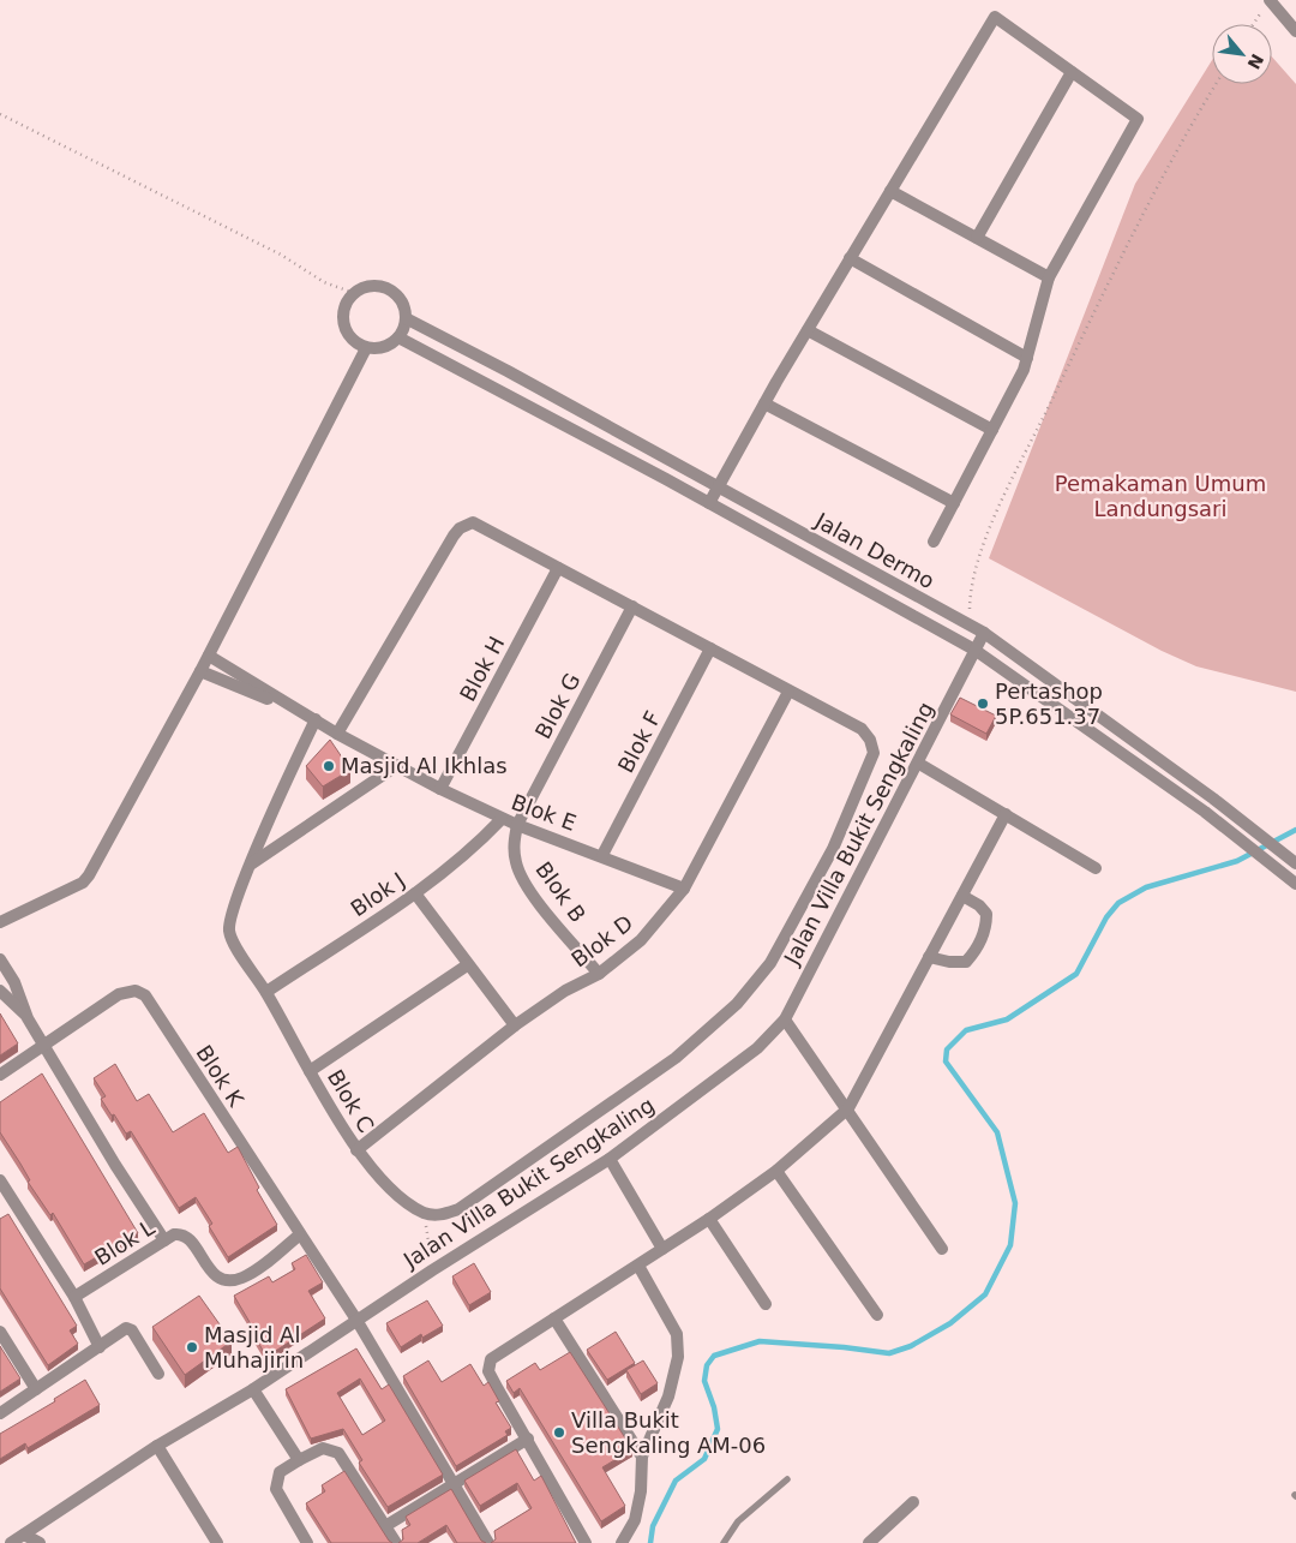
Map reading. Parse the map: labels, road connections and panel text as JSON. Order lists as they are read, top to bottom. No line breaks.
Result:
{"streets":{"street":["Jalan Dermo","Blok H","Blok G","Blok F","Blok E","Jalan Villa Bukit Sengkaling","Blok B","Blok J","Blok D","Blok K","Blok C","Blok L"]},"crossings":[["Jalan Dermo","Jalan Villa Bukit Sengkaling"],["Blok H","Blok E"],["Blok G","Blok E"],["Blok G","Blok B"],["Blok F","Blok E"],["Blok E","Blok B"],["Blok E","Blok J"],["Blok E","Blok D"],["Blok E","Blok C"],["Jalan Villa Bukit Sengkaling","Blok K"],["Blok B","Blok D"],["Blok J","Blok C"],["Blok D","Blok C"],["Blok K","Blok L"]],"parks":["Pemakaman Umum Landungsari"],"places":["Pertashop 5P.651.37","Masjid Al Ikhlas","Masjid Al Muhajirin","Villa Bukit Sengkaling AM-06"],"north":"bottom right"}
